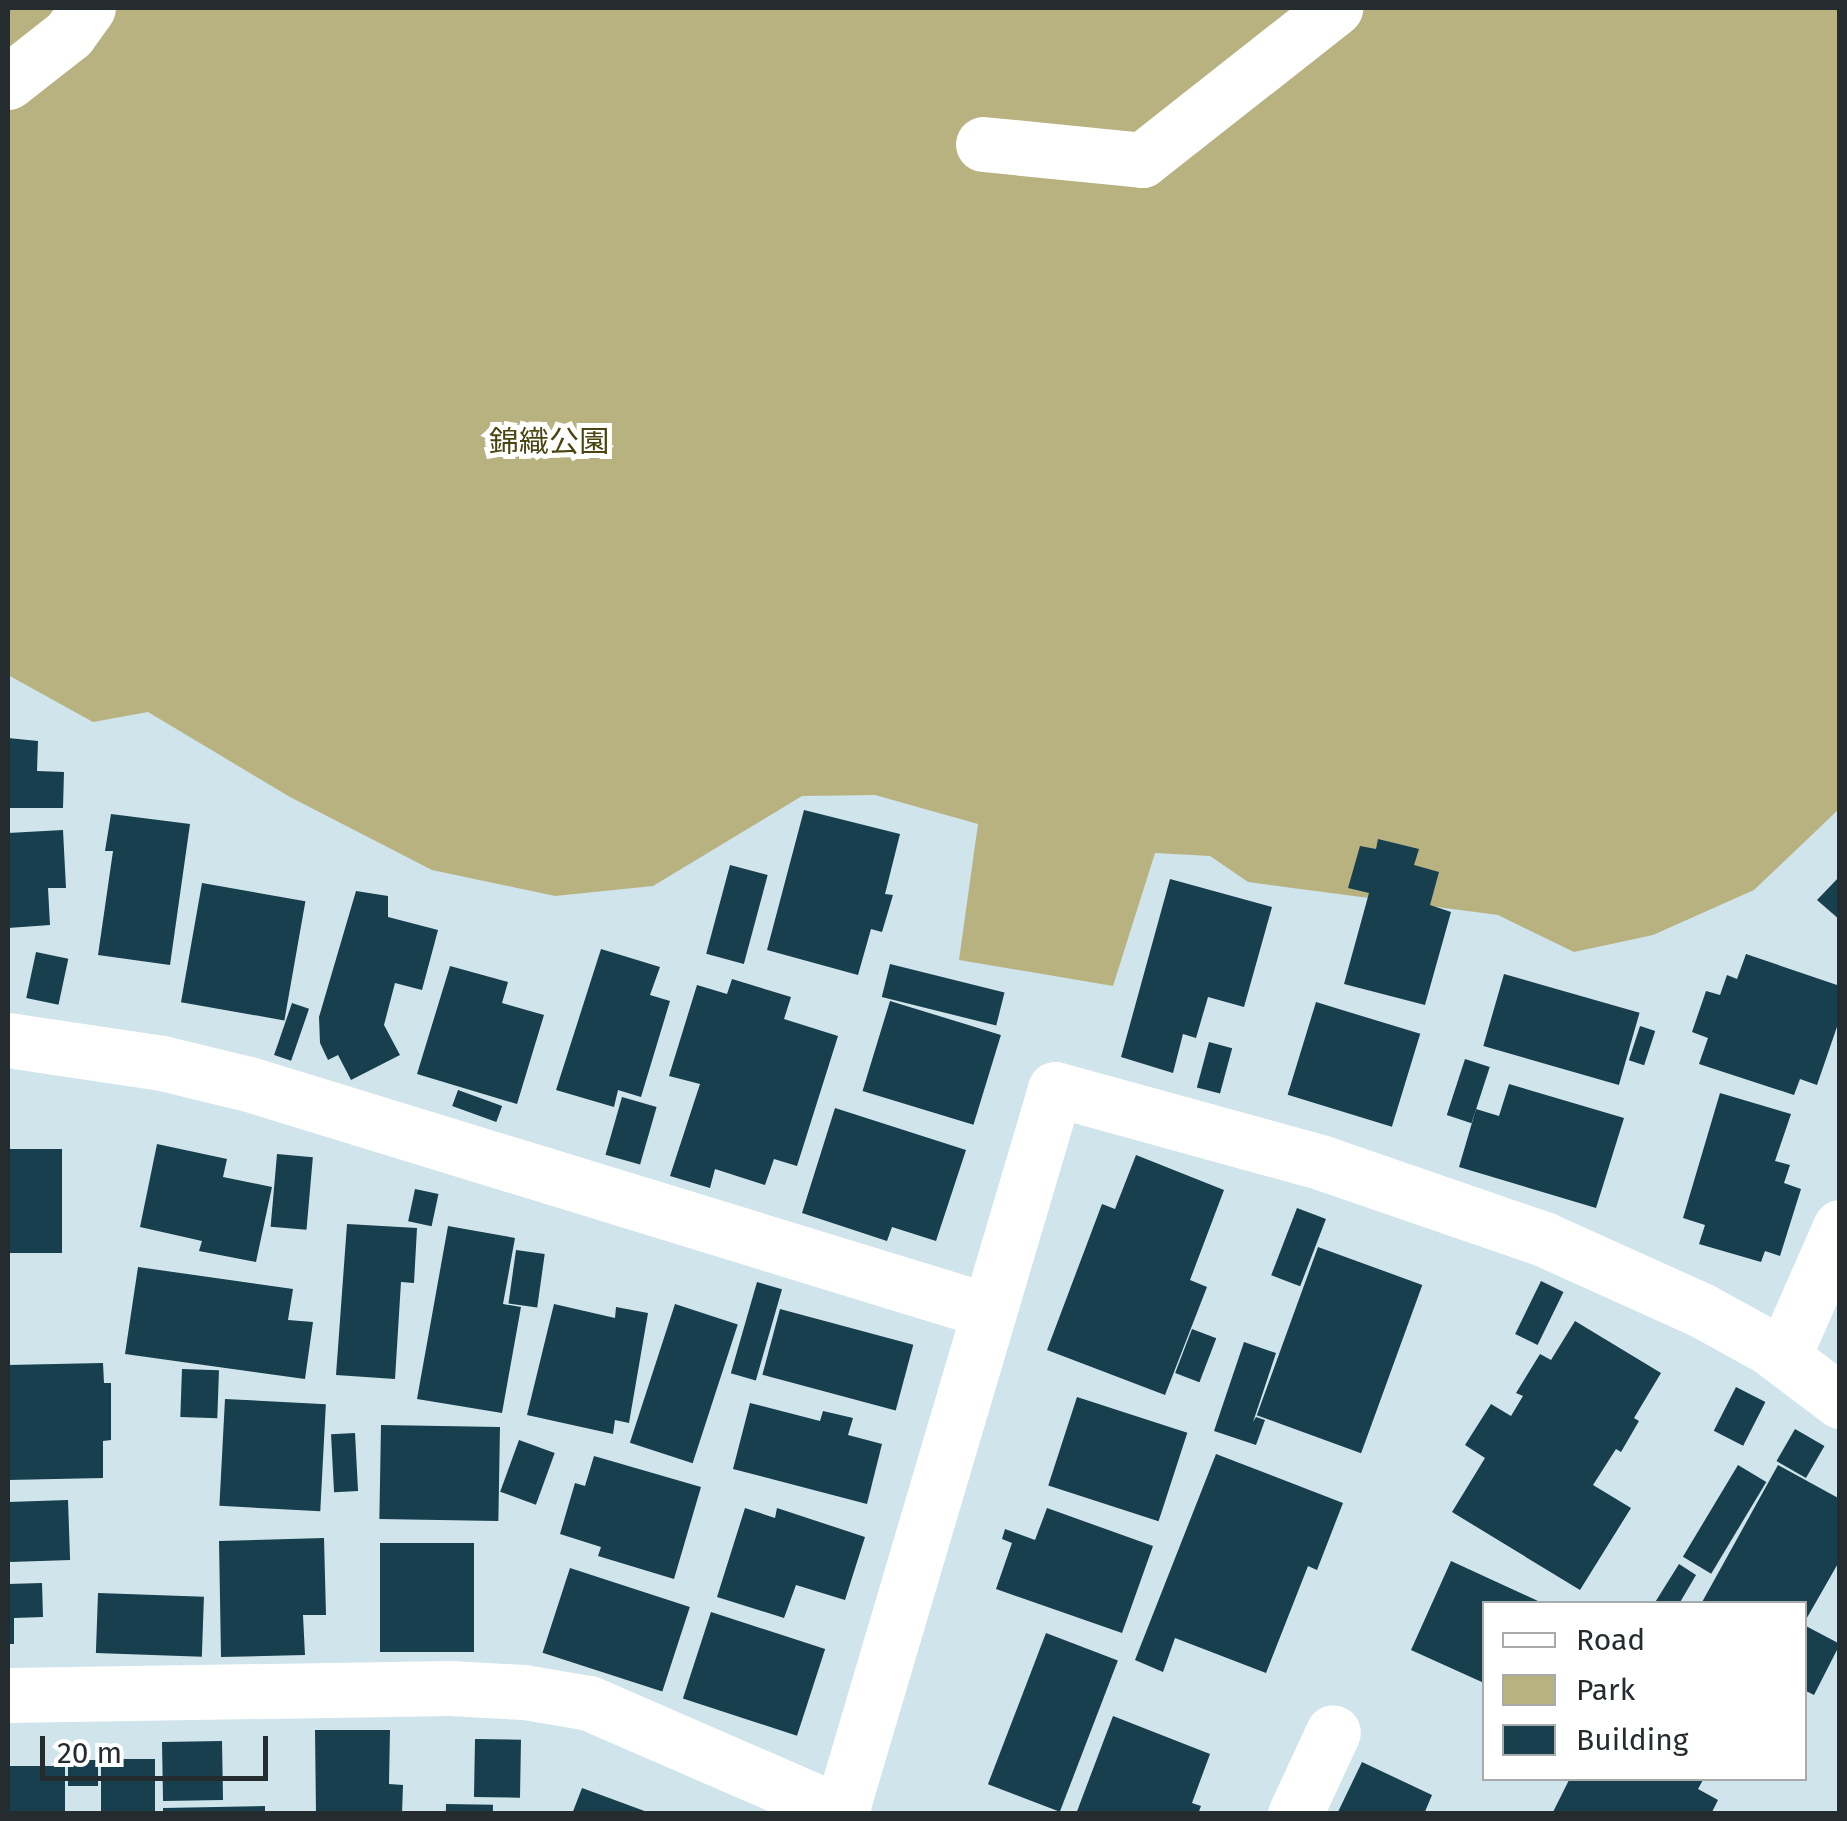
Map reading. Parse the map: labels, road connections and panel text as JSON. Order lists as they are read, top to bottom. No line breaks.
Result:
{"parks":["錦織公園"],"legend":["Road","Park","Building"],"scale_bar":"20 m"}
